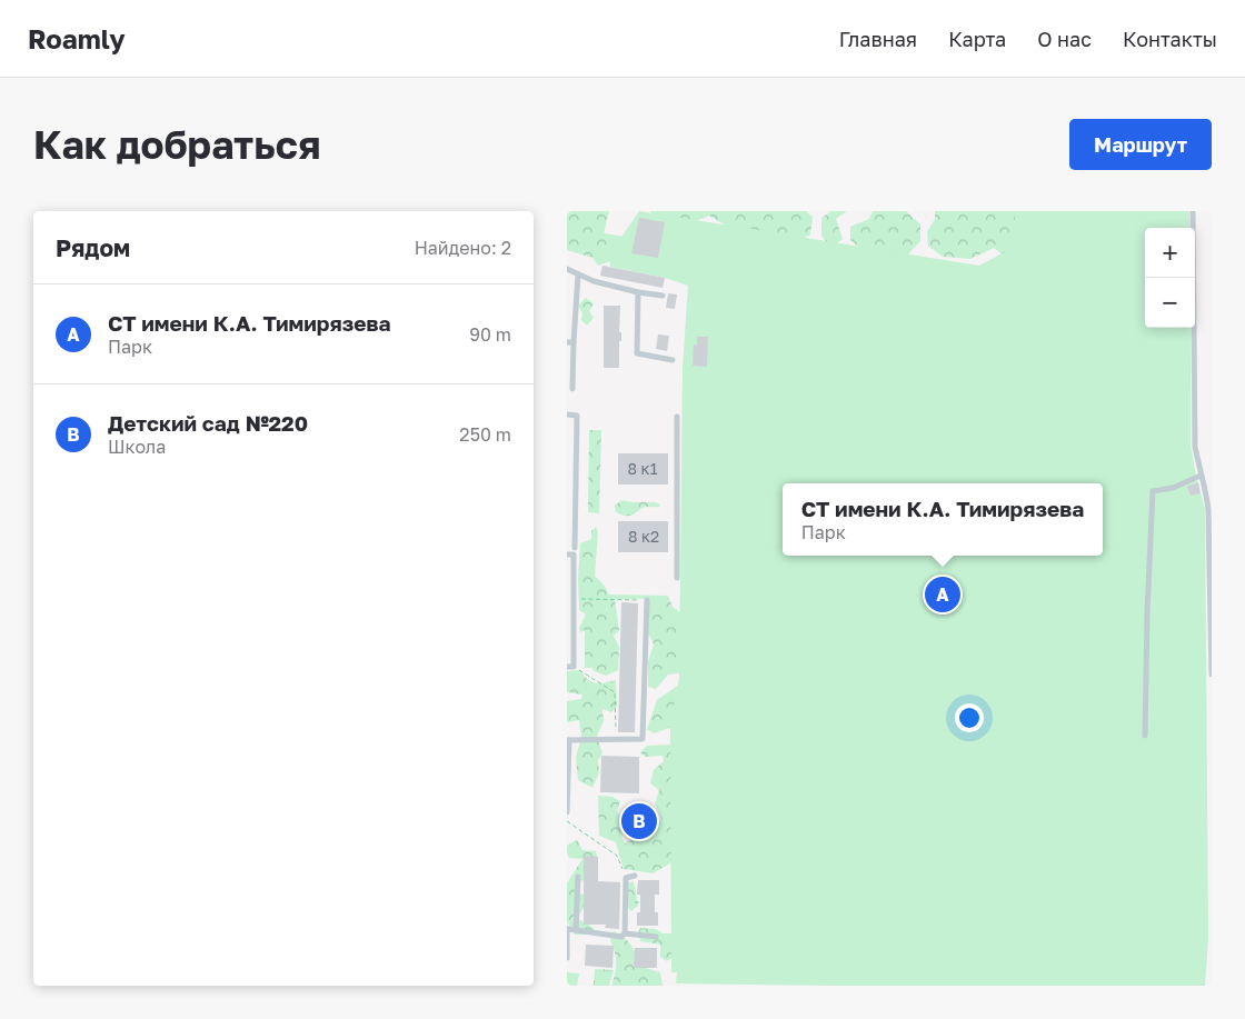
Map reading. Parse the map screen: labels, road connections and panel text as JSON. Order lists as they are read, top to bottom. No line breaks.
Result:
{"house_numbers":["8 к1","8 к2"],"page":{"header":"Roamly","nav":["Главная","Карта","О нас","Контакты"],"buttons":"Маршрут","title":"Как добраться","heading":["Рядом","Найдено: 2"],"map_buttons":["+","−"],"list":[{"mark":"A","name":"СТ имени К.А. Тимирязева","note":"Парк","value":"90 m"},{"mark":"B","name":"Детский сад №220","note":"Школа","value":"250 m"}],"popup":["СТ имени К.А. Тимирязева","Парк"],"pins":["A","B"]}}
